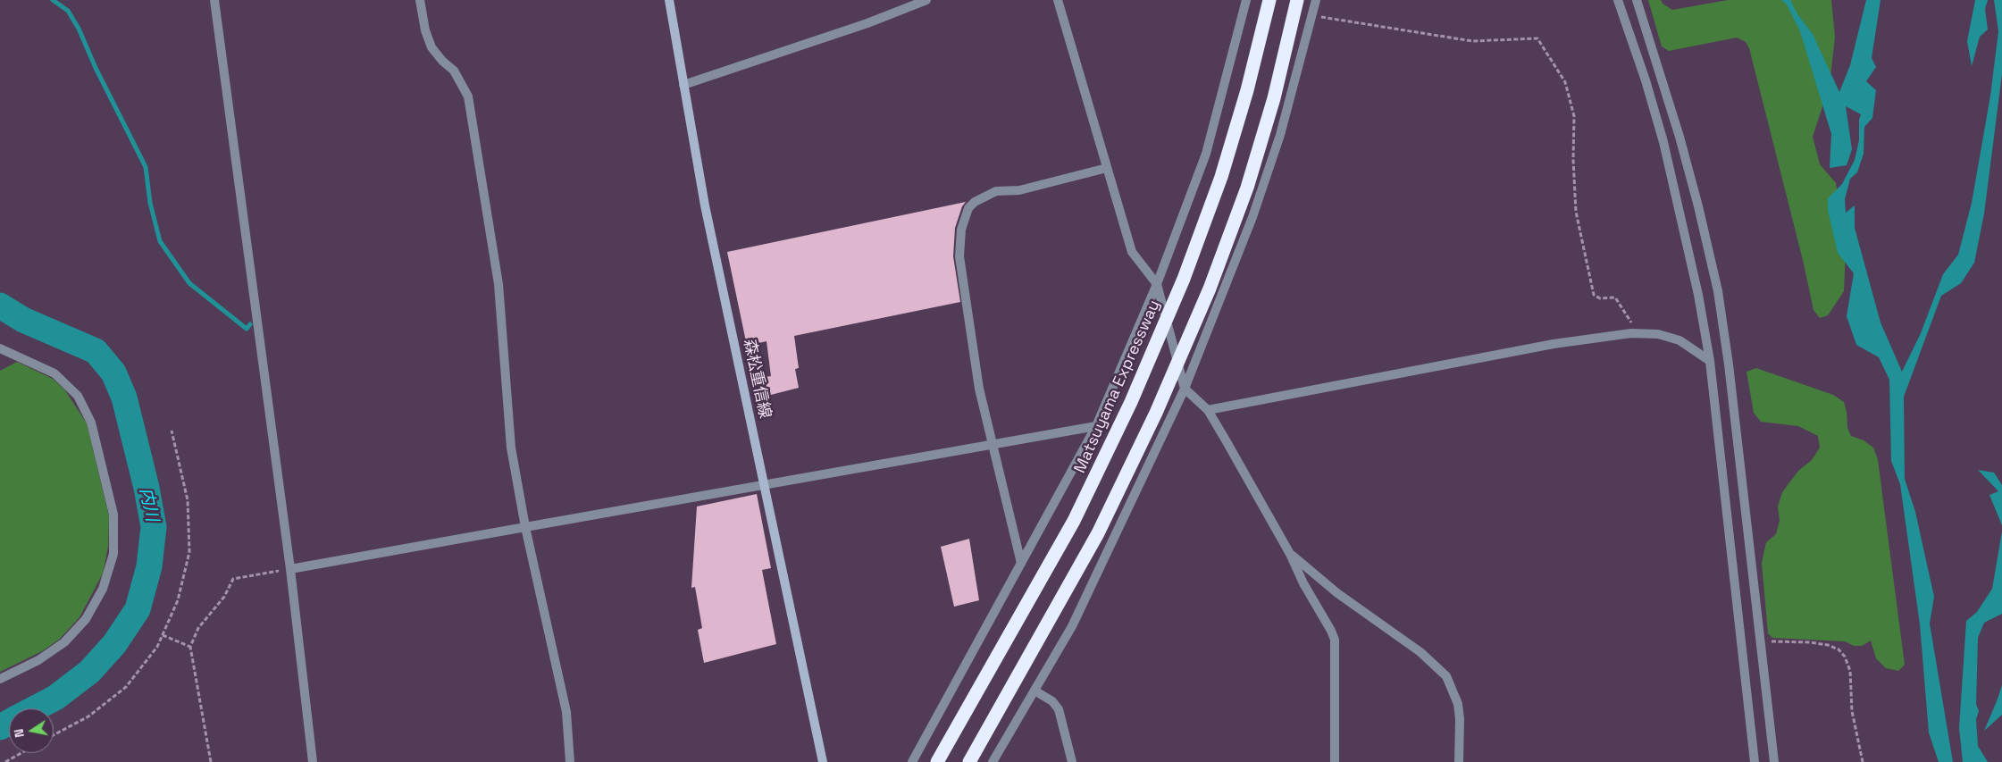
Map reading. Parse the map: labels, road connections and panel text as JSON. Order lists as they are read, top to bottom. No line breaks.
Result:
{"streets":{"highway":["Matsuyama Expressway"],"main road":["森松重信線"]},"water":["内川"],"north":"left"}
